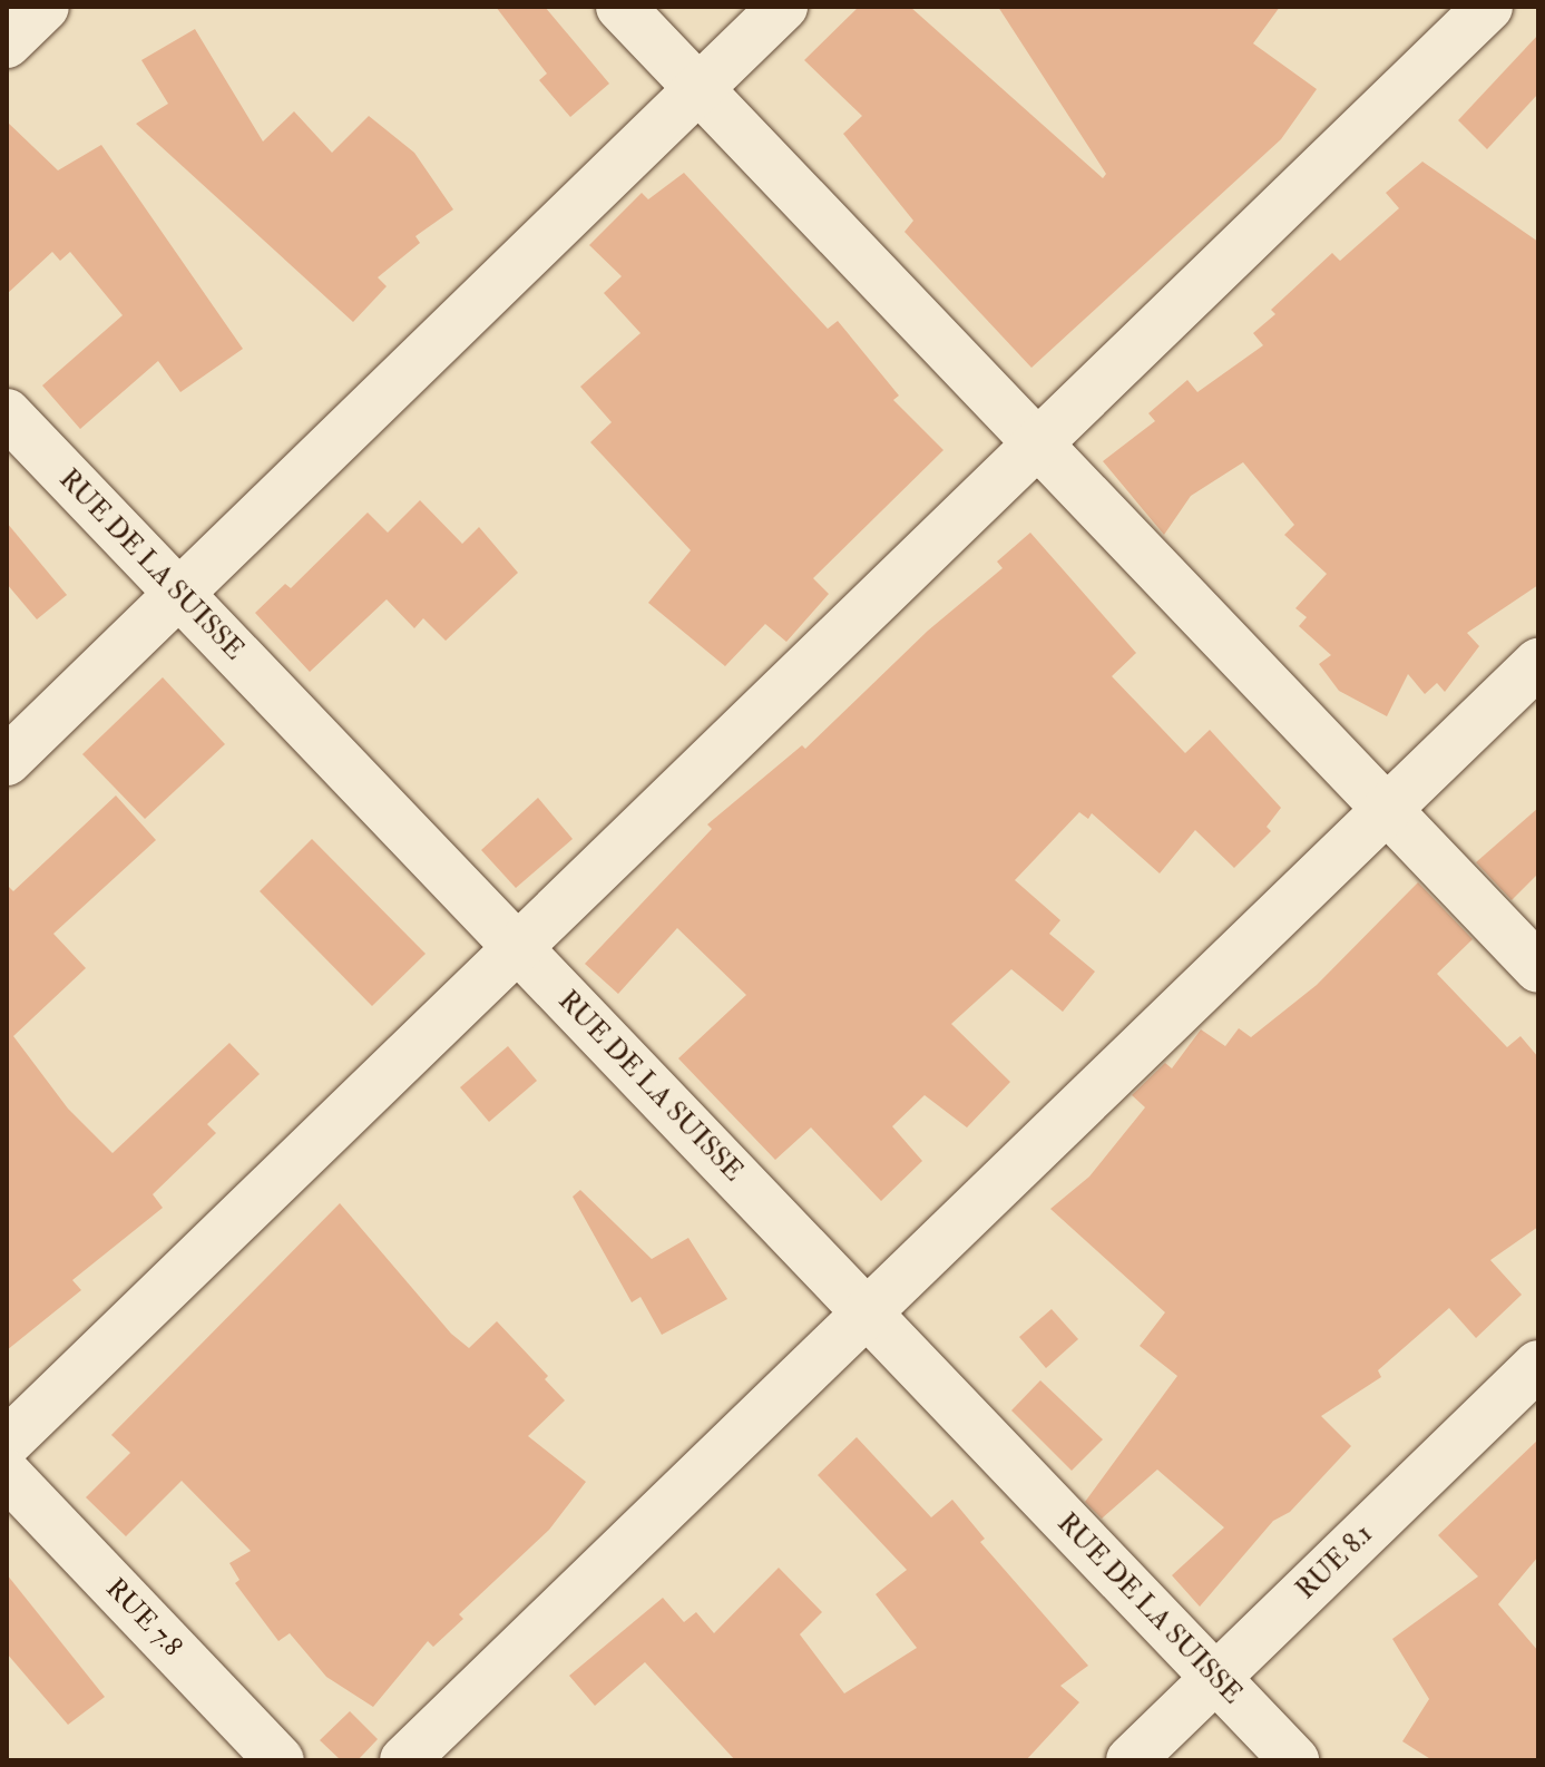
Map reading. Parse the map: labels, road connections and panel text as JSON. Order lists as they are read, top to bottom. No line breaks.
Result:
{"streets":{"street":["RUE DE LA SUISSE","RUE 8.1","RUE 7.8"]},"crossings":[["RUE DE LA SUISSE","RUE 8.1"]]}
